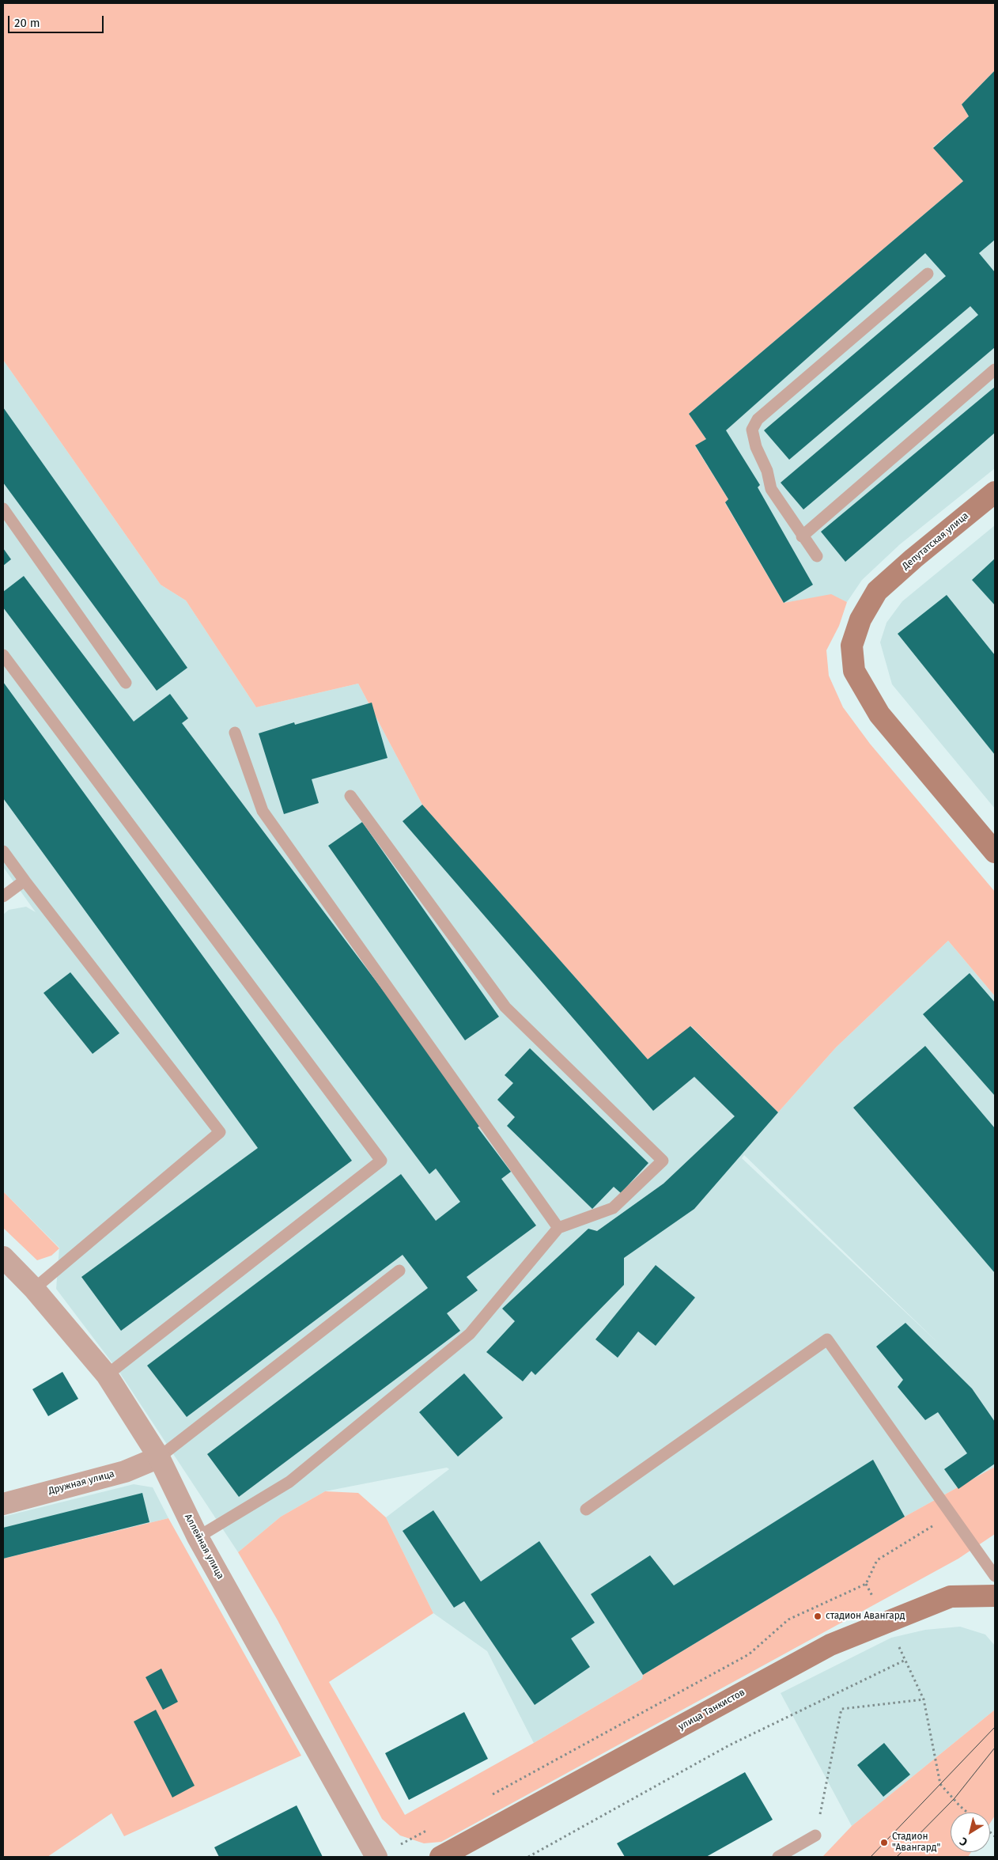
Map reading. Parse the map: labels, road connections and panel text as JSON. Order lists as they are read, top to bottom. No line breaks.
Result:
{"streets":{"main road":["Депутатская улица","улица Танкистов"],"street":["Дружная улица","Аллейная улица"]},"crossings":[["Дружная улица","Аллейная улица"]],"places":["стадион Авангард","Стадион \"Авангард\""],"scale_bar":"20 m","north":"bottom left"}
